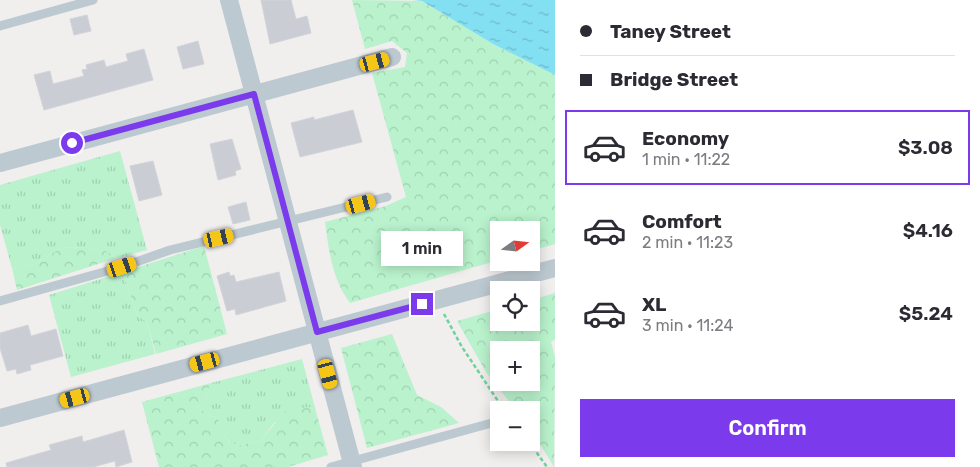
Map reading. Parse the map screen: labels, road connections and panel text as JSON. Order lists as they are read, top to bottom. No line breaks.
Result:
{"north":"right","page":{"banner":["Taney Street","Bridge Street"],"list":[{"name":"Economy","note":"1 min · 11:22","value":"$3.08"},{"name":"Comfort","note":"2 min · 11:23","value":"$4.16"},{"name":"XL","note":"3 min · 11:24","value":"$5.24"}],"map_buttons":["+","−"],"bubble":"1 min","buttons":"Confirm"}}
